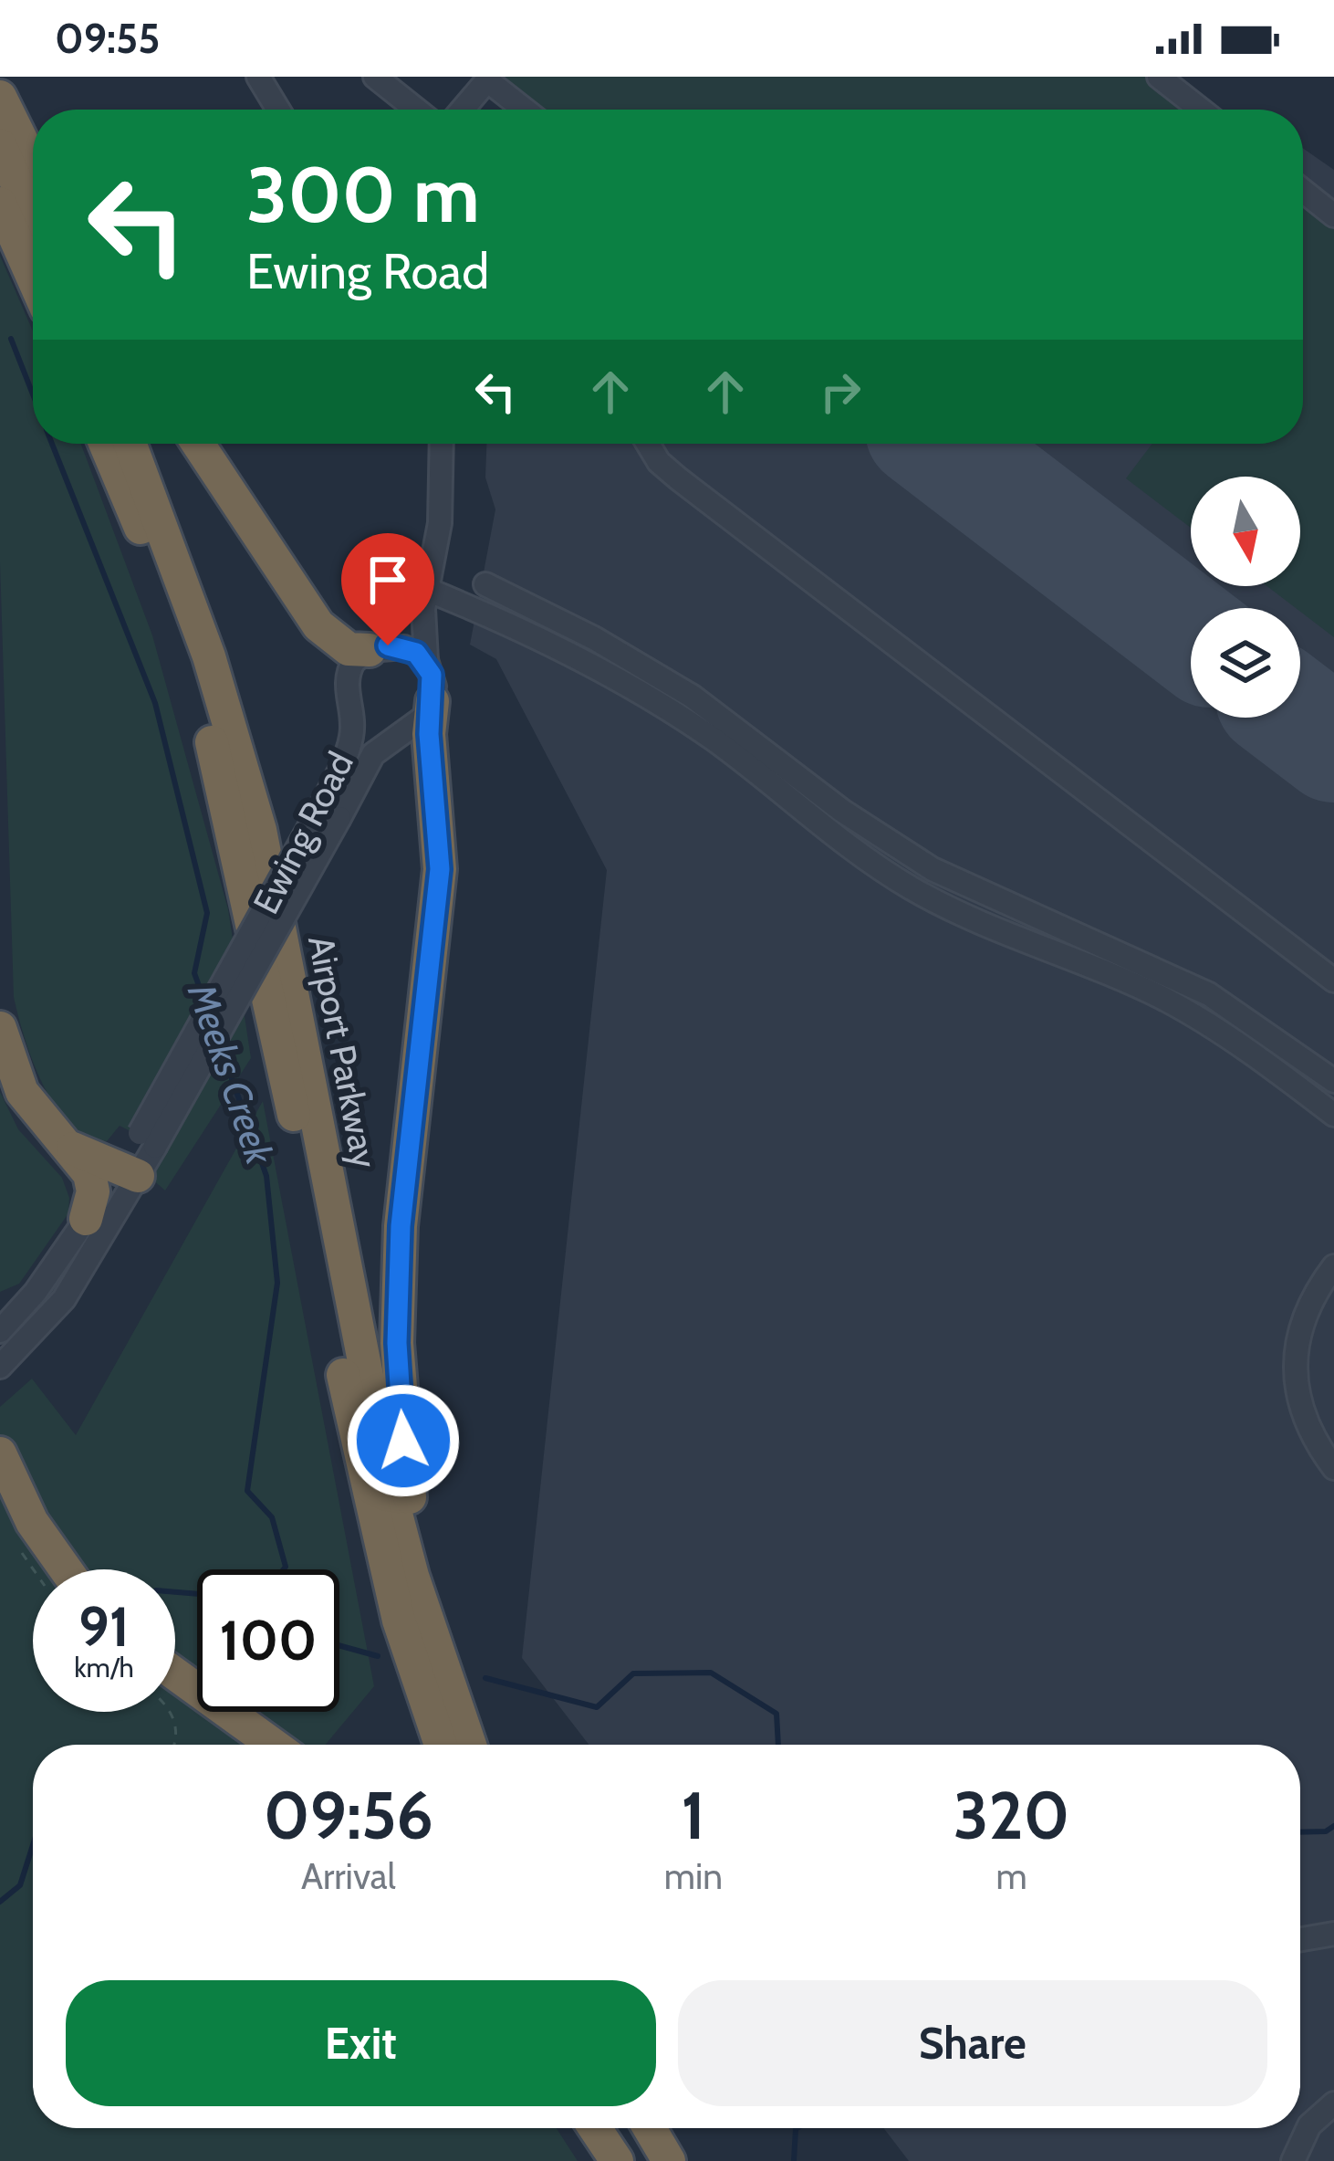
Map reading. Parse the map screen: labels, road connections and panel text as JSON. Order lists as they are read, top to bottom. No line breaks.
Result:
{"streets":{"highway":["Airport Parkway"],"street":["Ewing Road"]},"water":["Meeks Creek"],"north":"bottom","page":{"status":"09:55","turn":["300 m","Ewing Road"],"speed":"91 km/h","limit":"100","eta":["09:56","Arrival","1","min","320","m"],"buttons":["Exit","Share"]}}
